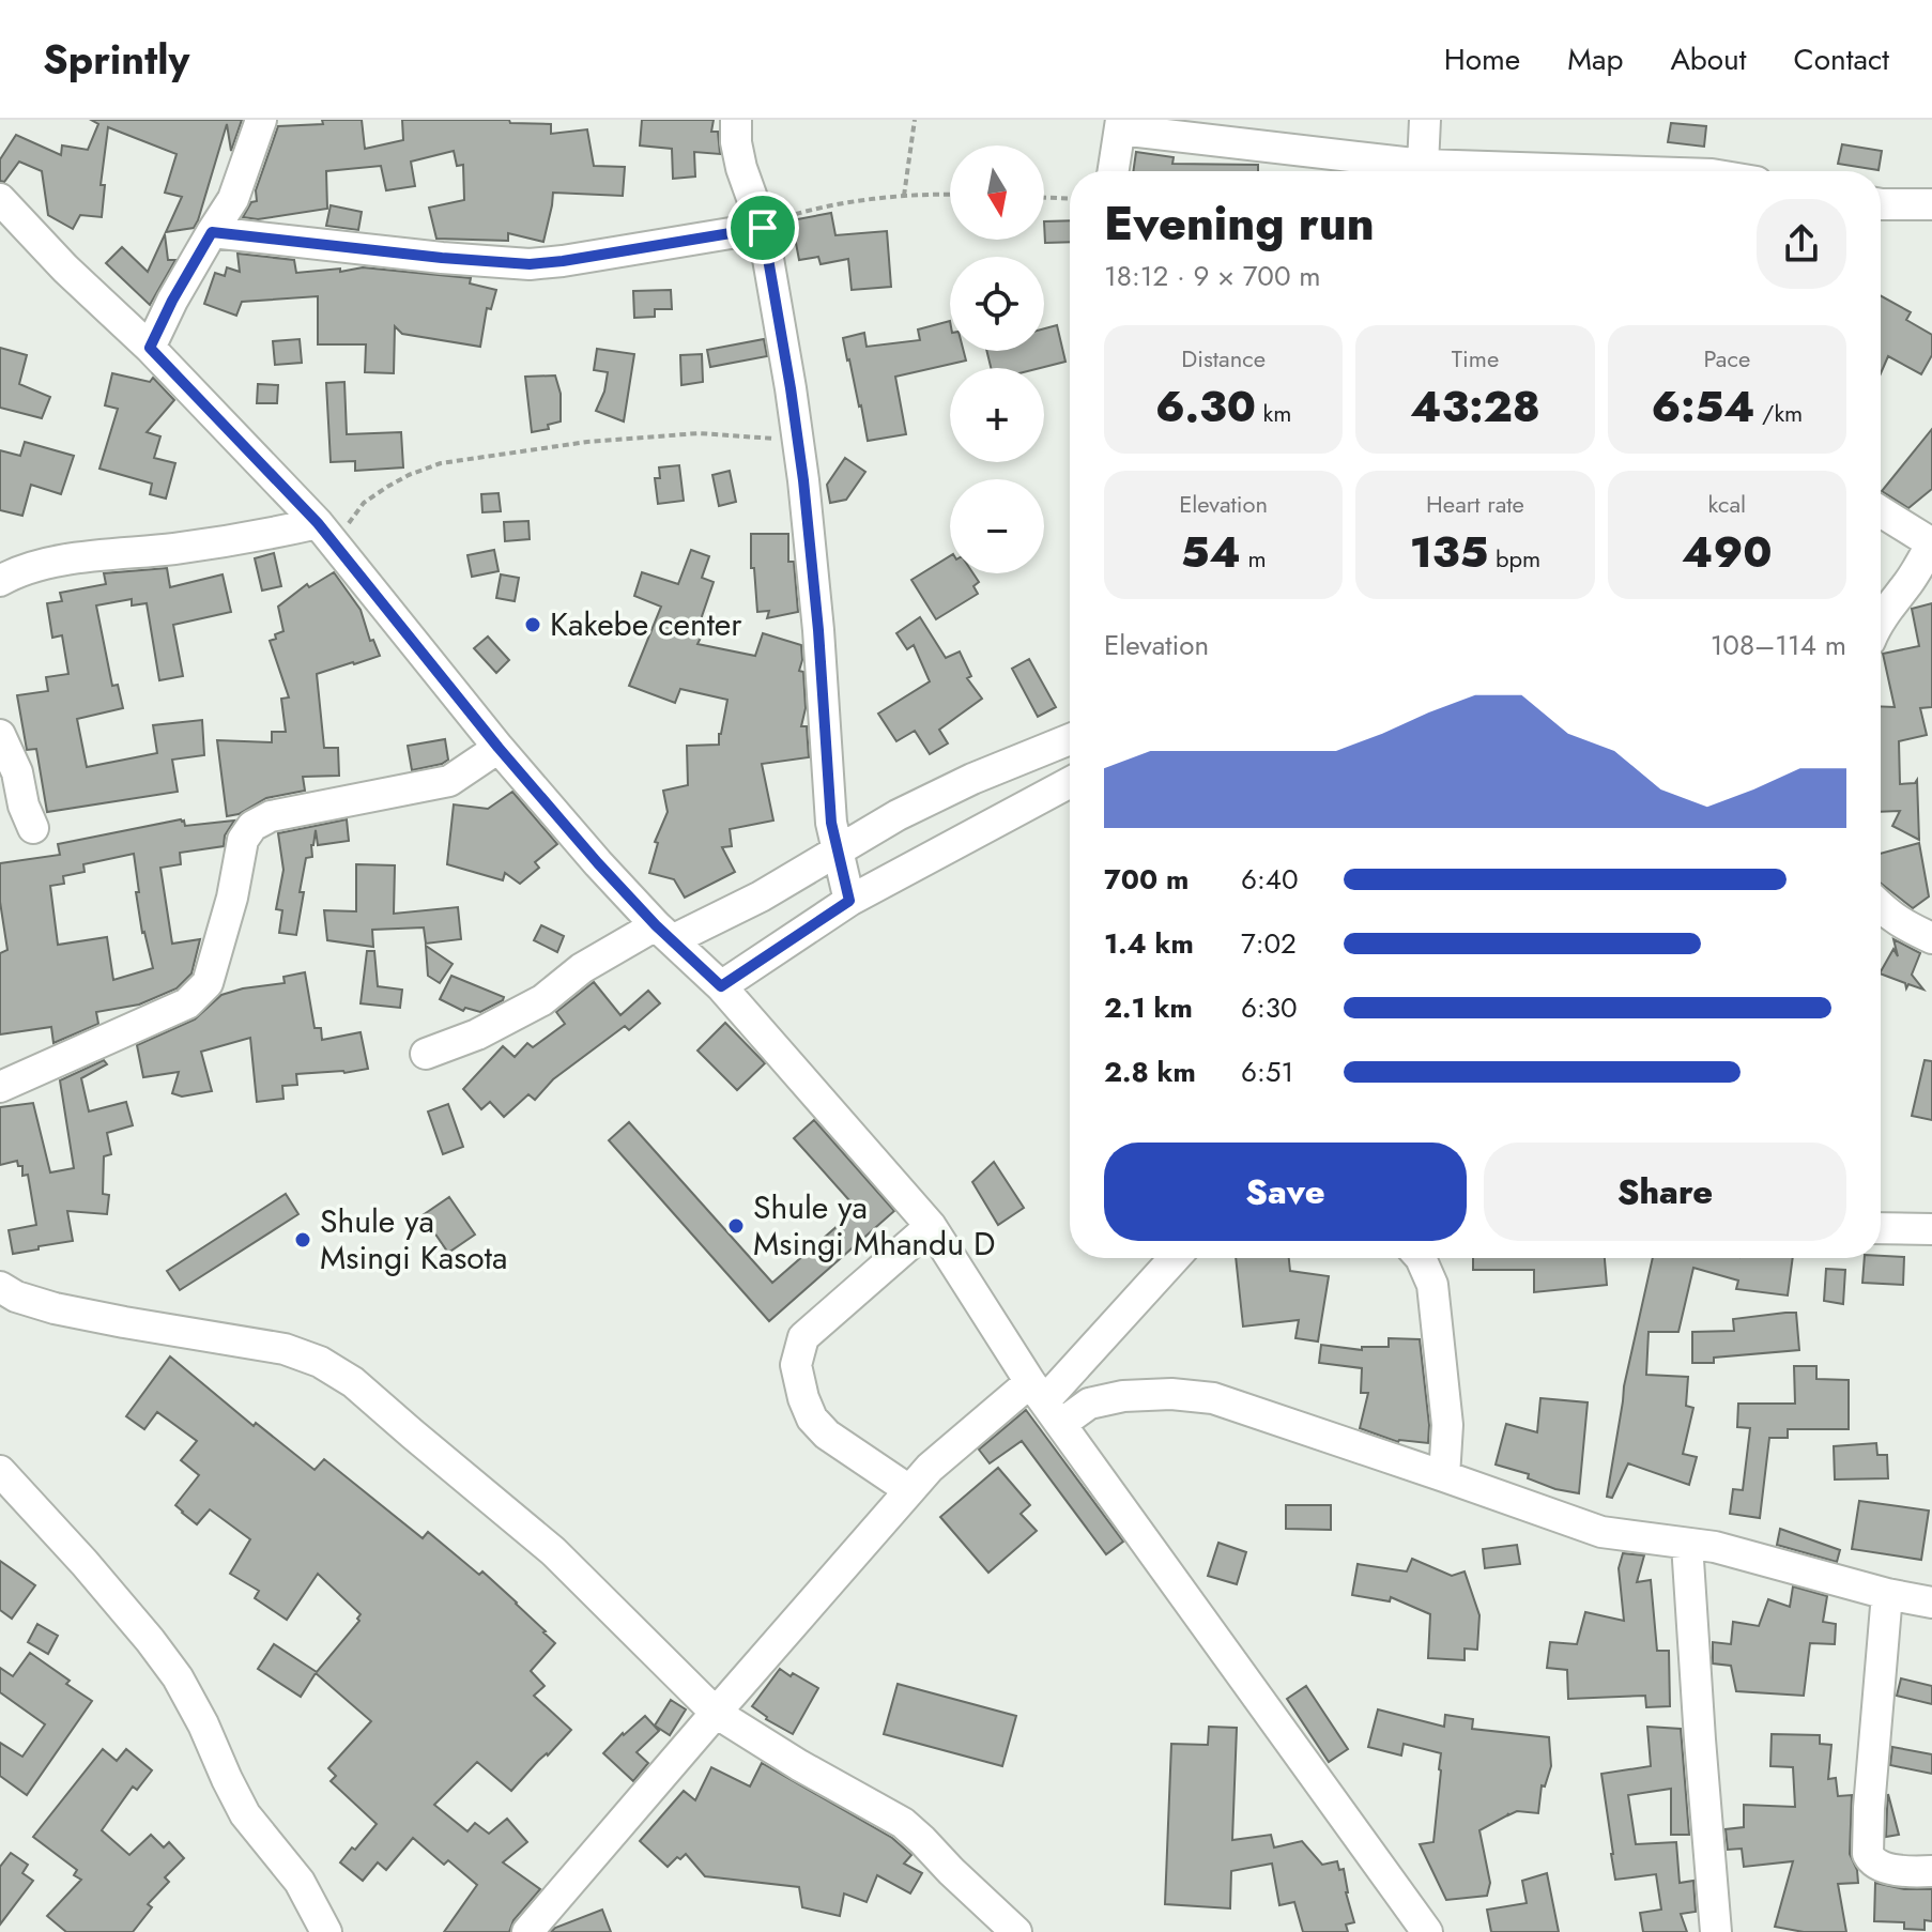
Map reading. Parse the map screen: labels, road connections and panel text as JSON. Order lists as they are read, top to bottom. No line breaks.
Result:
{"places":["Kakebe center","Shule ya Msingi Mhandu D","Shule ya Msingi Kasota"],"north":"bottom","page":{"header":"Sprintly","nav":["Home","Map","About","Contact"],"map_buttons":["+","−"],"heading":["Evening run","18:12 · 9 × 700 m"],"stats":[["Distance","6.30 km"],["Time","43:28"],["Pace","6:54 /km"],["Elevation","54 m"],["Heart rate","135 bpm"],["kcal","490"]],"chart":["Elevation","108–114 m"],"list":[{"name":"700 m","note":"6:40"},{"name":"1.4 km","note":"7:02"},{"name":"2.1 km","note":"6:30"},{"name":"2.8 km","note":"6:51"}],"buttons":["Save","Share"]}}
